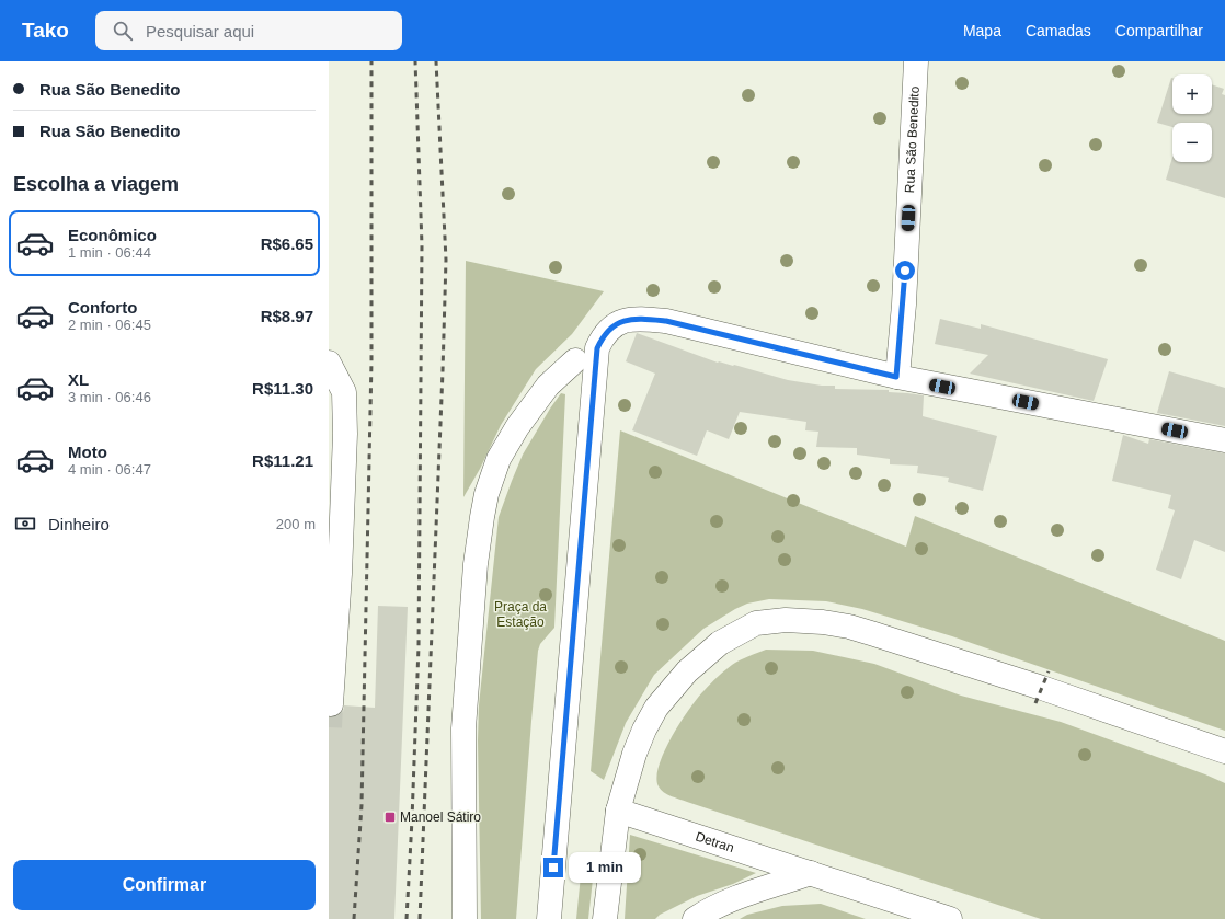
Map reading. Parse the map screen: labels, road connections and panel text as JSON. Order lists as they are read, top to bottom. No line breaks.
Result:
{"streets":{"street":["Rua São Benedito","Detran"]},"parks":["Praça da Estação"],"places":{"transit":["Manoel Sátiro"]},"page":{"header":"Tako","search":"Pesquisar aqui","nav":["Mapa","Camadas","Compartilhar"],"banner":["Rua São Benedito","Rua São Benedito"],"map_buttons":["+","−"],"heading":"Escolha a viagem","list":[{"name":"Econômico","note":"1 min · 06:44","value":"R$6.65"},{"name":"Conforto","note":"2 min · 06:45","value":"R$8.97"},{"name":"XL","note":"3 min · 06:46","value":"R$11.30"},{"name":"Moto","note":"4 min · 06:47","value":"R$11.21"}],"pay":["Dinheiro","200 m"],"buttons":"Confirmar","bubble":"1 min"}}
